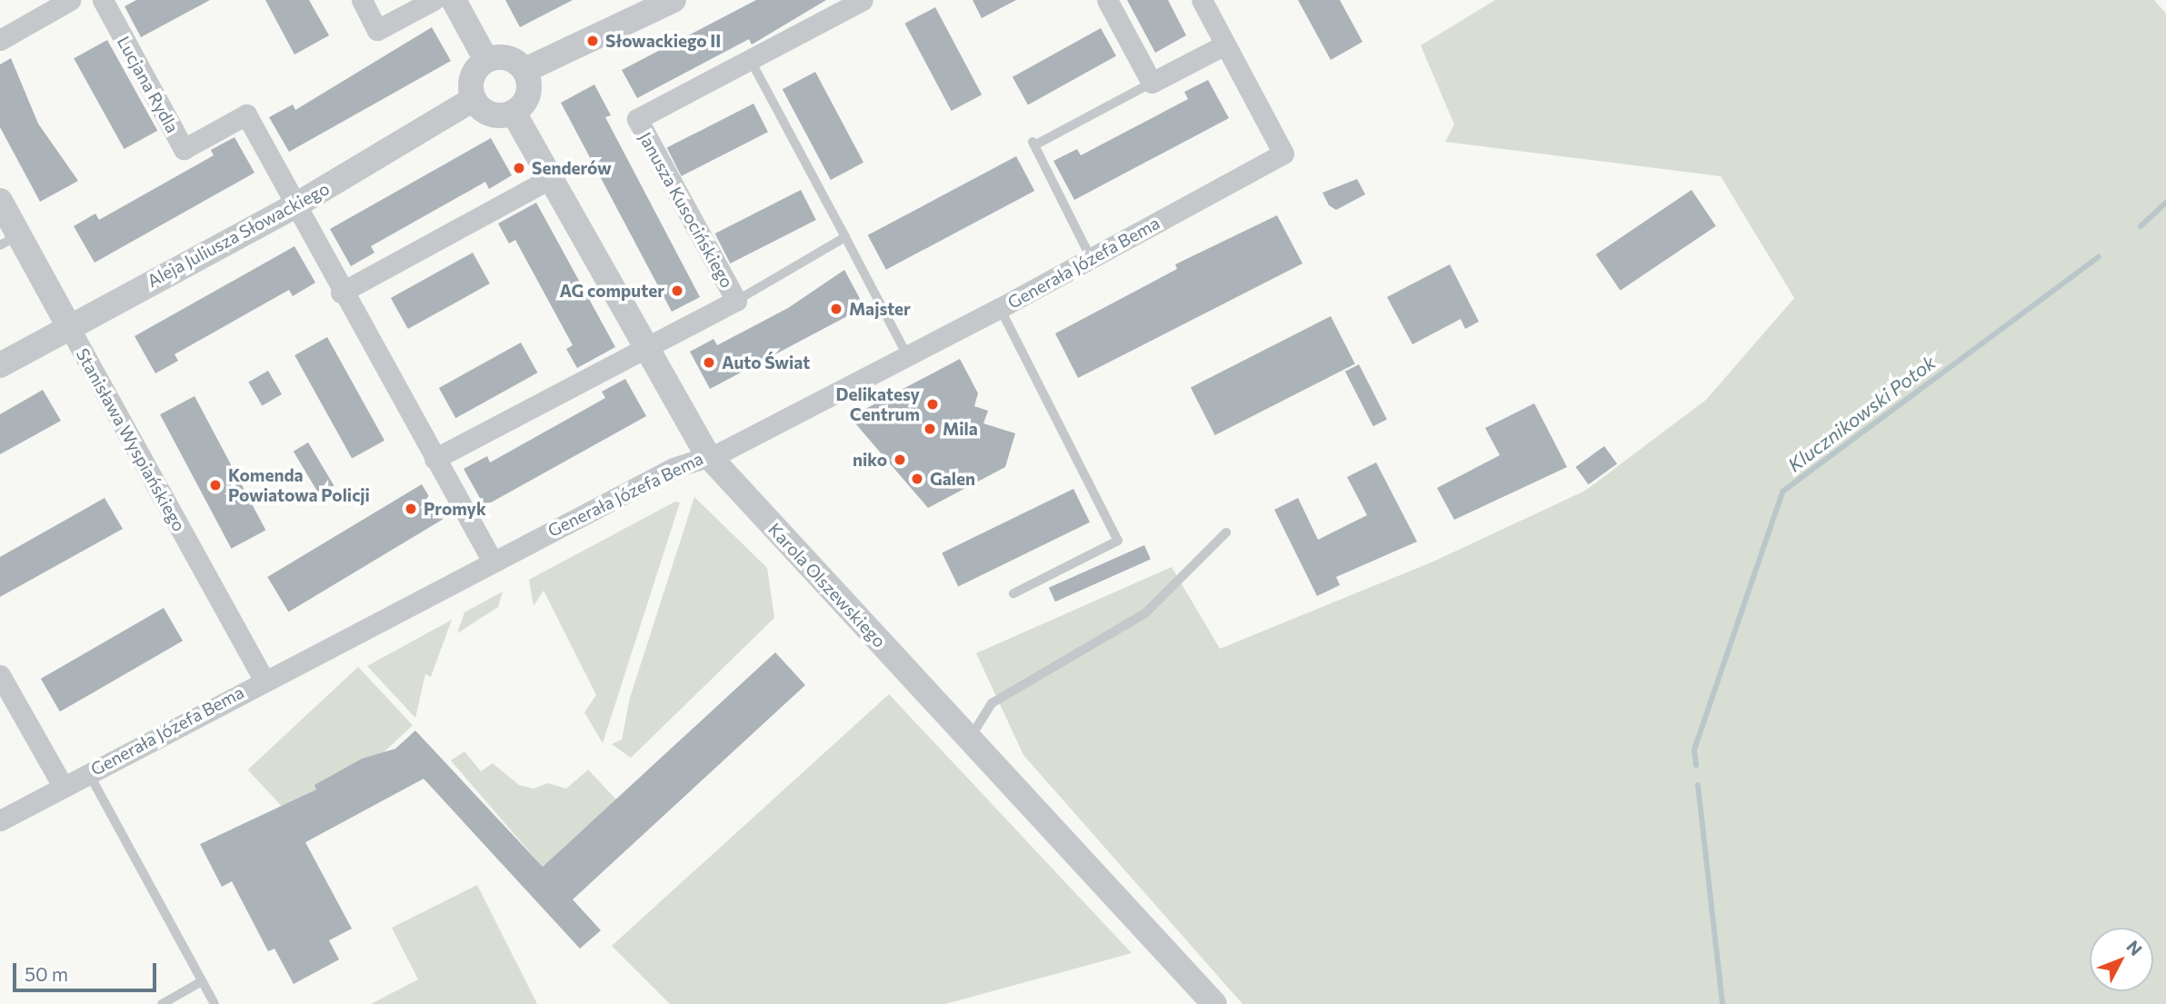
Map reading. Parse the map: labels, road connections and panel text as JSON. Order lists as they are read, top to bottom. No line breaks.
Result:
{"streets":{"street":["Lucjana Rydla","Janusza Kusocińskiego","Aleja Juliusza Słowackiego","Generała Józefa Bema","Stanisława Wyspiańskiego","Karola Olszewskiego"]},"crossings":[["Lucjana Rydla","Aleja Juliusza Słowackiego"],["Janusza Kusocińskiego","Karola Olszewskiego"],["Aleja Juliusza Słowackiego","Stanisława Wyspiańskiego"],["Aleja Juliusza Słowackiego","Karola Olszewskiego"],["Generała Józefa Bema","Stanisława Wyspiańskiego"],["Generała Józefa Bema","Karola Olszewskiego"]],"water":["Klucznikowski Potok"],"places":["Słowackiego II","Senderów","AG computer","Majster","Auto Świat","Delikatesy Centrum","Mila","niko","Galen","Komenda Powiatowa Policji","Promyk"],"scale_bar":"50 m","north":"top right"}
